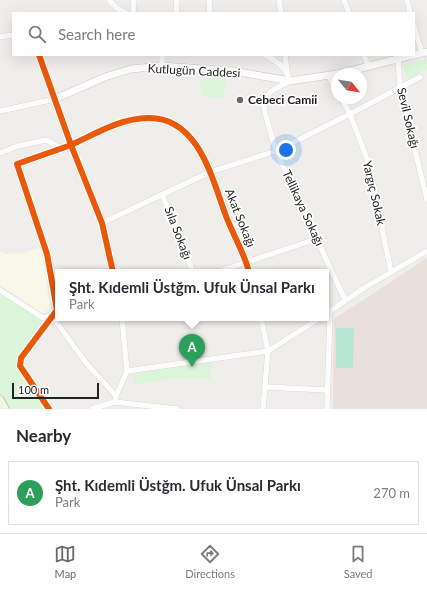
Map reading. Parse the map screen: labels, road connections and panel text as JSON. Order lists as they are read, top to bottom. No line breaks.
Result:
{"streets":{"street":["Kutlugün Caddesi","Sevil Sokağı","Yargıç Sokak","Tellikaya Sokağı","Akat Sokağı","Sıla Sokağı"]},"crossings":[["Kutlugün Caddesi","Sevil Sokağı"],["Kutlugün Caddesi","Tellikaya Sokağı"]],"places":["Cebeci Camii"],"scale_bar":"100 m","north":"bottom right","page":{"search":"Search here","popup":["Şht. Kıdemli Üstğm. Ufuk Ünsal Parkı","Park"],"pins":"A","scale":"100 m","heading":"Nearby","list":[{"mark":"A","name":"Şht. Kıdemli Üstğm. Ufuk Ünsal Parkı","note":"Park","value":"270 m"}],"nav":["Map","Directions","Saved"]}}
